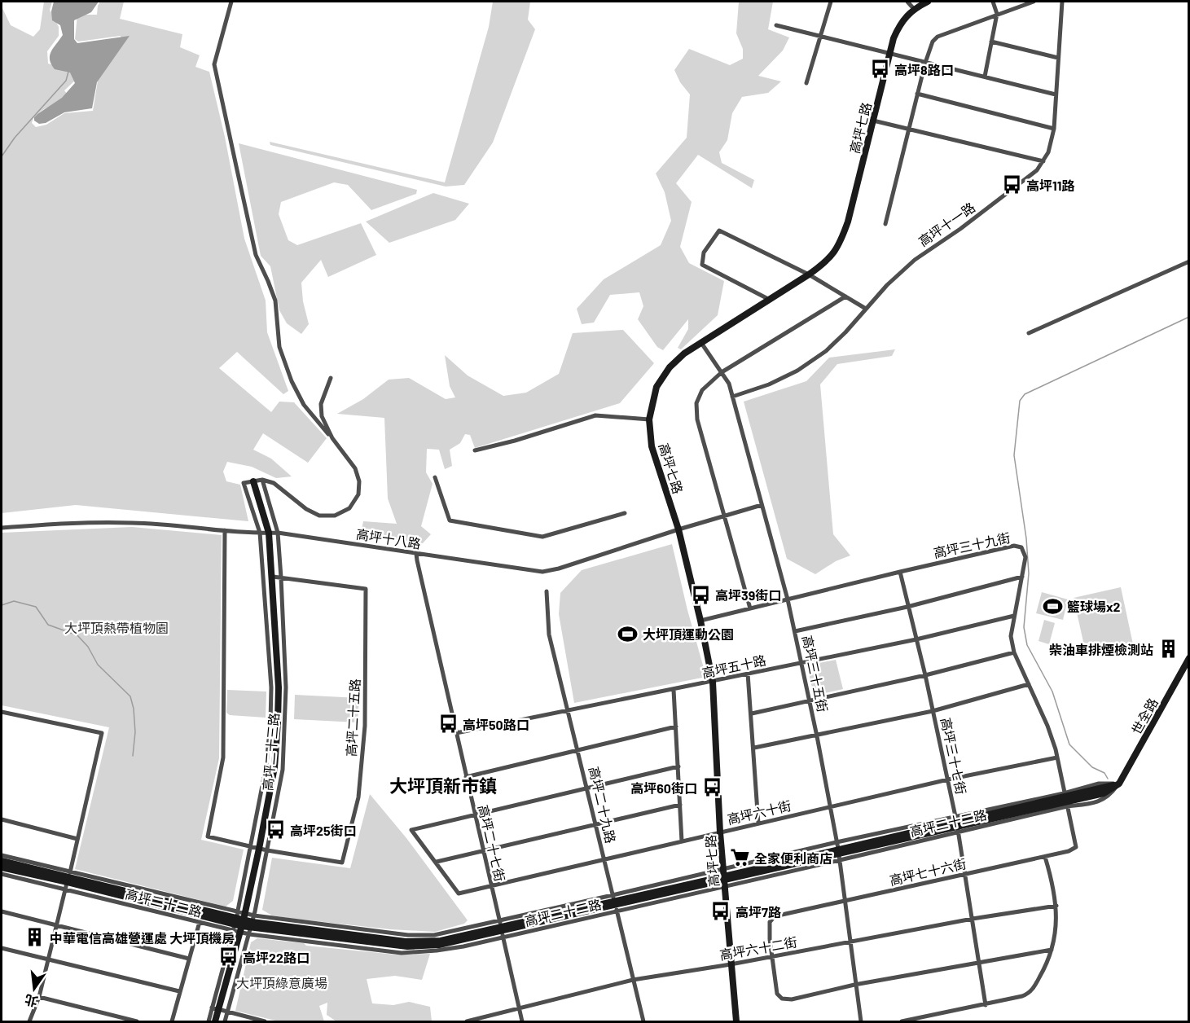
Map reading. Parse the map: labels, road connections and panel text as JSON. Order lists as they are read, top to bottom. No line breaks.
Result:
{"streets":{"street":["高坪七路","高坪十一路","高坪十八路","高坪三十九街","高坪五十路","高坪三十五街","世全路","高坪二十五路","高坪二十三路","高坪三十七街","高坪二十九路","高坪六十街","高坪二十二路","高坪二十七街","高坪七十六街","高坪六十二街"]},"crossings":[["高坪七路","高坪十八路"],["高坪七路","高坪三十九街"],["高坪七路","高坪五十路"],["高坪七路","高坪三十五街"],["高坪七路","高坪六十街"],["高坪七路","高坪二十二路"],["高坪七路","高坪六十二街"],["高坪十一路","高坪三十五街"],["高坪十八路","高坪三十五街"],["高坪十八路","高坪二十三路"],["高坪十八路","高坪二十七街"],["高坪三十九街","高坪五十路"],["高坪三十九街","高坪三十五街"],["高坪三十九街","高坪三十七街"],["高坪三十九街","高坪六十街"],["高坪三十九街","高坪二十二路"],["高坪三十九街","高坪七十六街"],["高坪五十路","高坪三十五街"],["高坪五十路","高坪三十七街"],["高坪五十路","高坪二十九路"],["高坪五十路","高坪二十七街"],["高坪三十五街","高坪六十街"],["高坪三十五街","高坪二十二路"],["高坪三十五街","高坪七十六街"],["高坪三十五街","高坪六十二街"],["世全路","高坪二十二路"],["高坪二十五路","高坪二十三路"],["高坪二十三路","高坪二十二路"],["高坪三十七街","高坪六十街"],["高坪三十七街","高坪二十二路"],["高坪三十七街","高坪七十六街"],["高坪三十七街","高坪六十二街"],["高坪二十九路","高坪六十街"],["高坪二十九路","高坪二十二路"],["高坪二十九路","高坪六十二街"],["高坪六十街","高坪二十七街"],["高坪二十二路","高坪二十七街"],["高坪二十二路","高坪七十六街"],["高坪二十七街","高坪六十二街"],["高坪七十六街","高坪六十二街"]],"districts":["大坪頂新市鎮"],"parks":["大坪頂熱帶植物園","大坪頂綠意廣場"],"places":{"bus stop":["高坪8路口","高坪11路","高坪39街口","高坪50路口","高坪60街口","高坪25街口","高坪7路","高坪22路口"],"sports":["籃球場x2","大坪頂運動公園"],"building":["柴油車排煙檢測站","中華電信高雄營運處 大坪頂機房"],"supermarket":["全家便利商店"]},"north":"bottom"}
